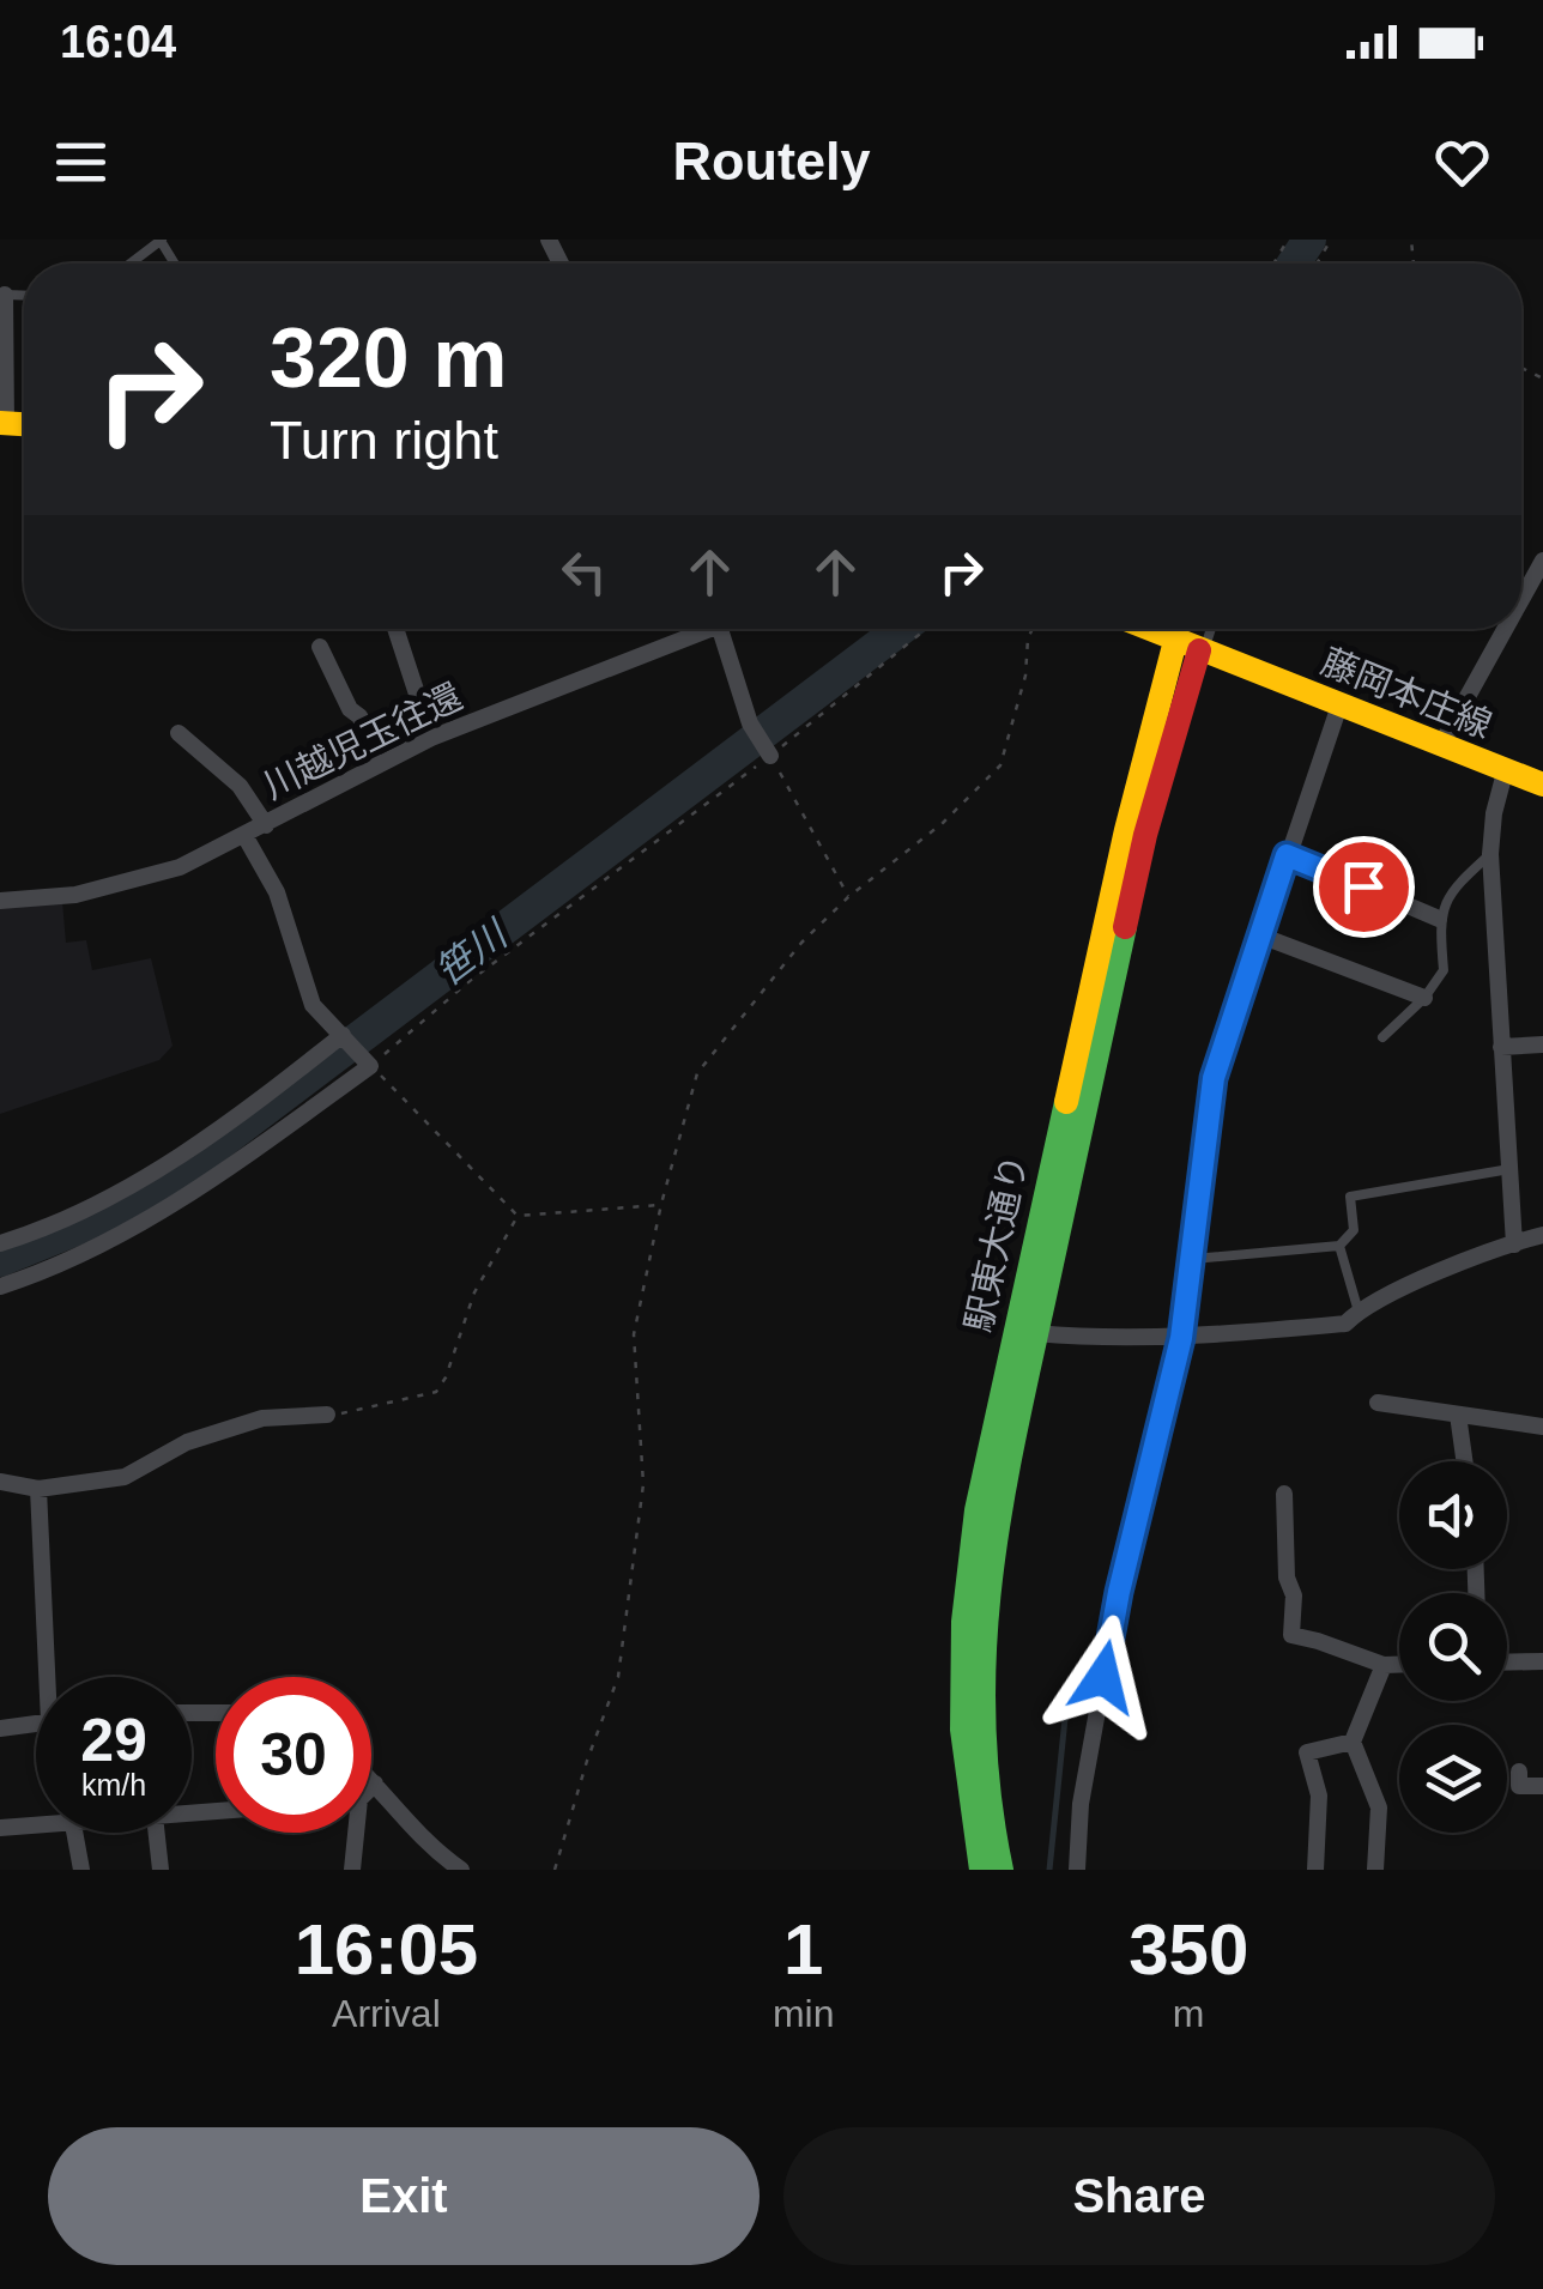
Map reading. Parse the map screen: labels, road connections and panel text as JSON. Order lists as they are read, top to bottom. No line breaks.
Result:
{"streets":{"street":["藤岡本庄線","川越児玉往還","駅東大通り"]},"crossings":[["藤岡本庄線","駅東大通り"]],"water":["笹川"],"page":{"status":"16:04","header":"Routely","turn":["320 m","Turn right"],"speed":"29 km/h","limit":"30","eta":["16:05","Arrival","1","min","350","m"],"buttons":["Exit","Share"]}}
